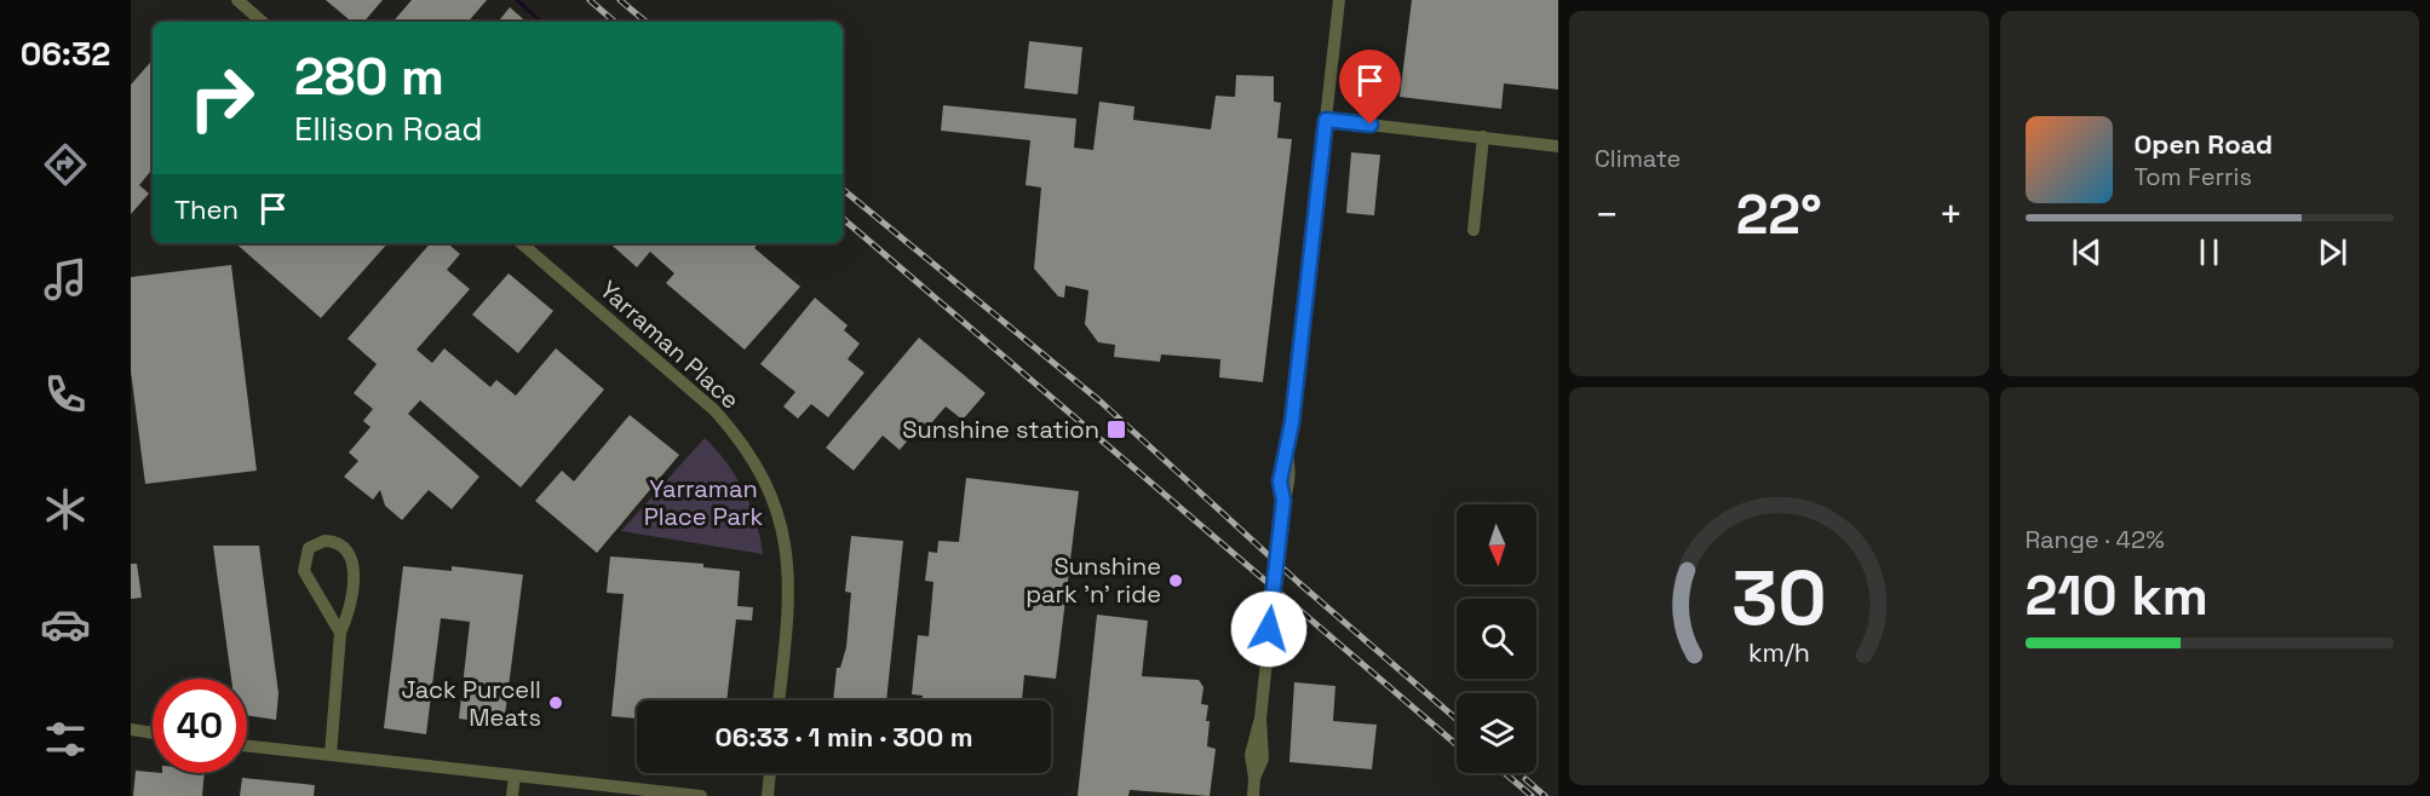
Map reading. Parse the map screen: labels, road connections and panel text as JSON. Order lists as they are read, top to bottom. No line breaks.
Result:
{"streets":{"street":["Yarraman Place"]},"parks":["Yarraman Place Park"],"places":{"transit":["Sunshine station"],"other":["Sunshine park 'n' ride","Jack Purcell Meats"]},"north":"bottom","page":{"tabs":"06:32","tile":["Climate",["Range · 42%","210 km"]],"turn":["280 m","Ellison Road"],"song":["Open Road","Tom Ferris"],"then":"Then","heat":["−","22°","+"],"limit":"40","trip":"06:33 · 1 min · 300 m","gauge":["30","km/h"]}}
